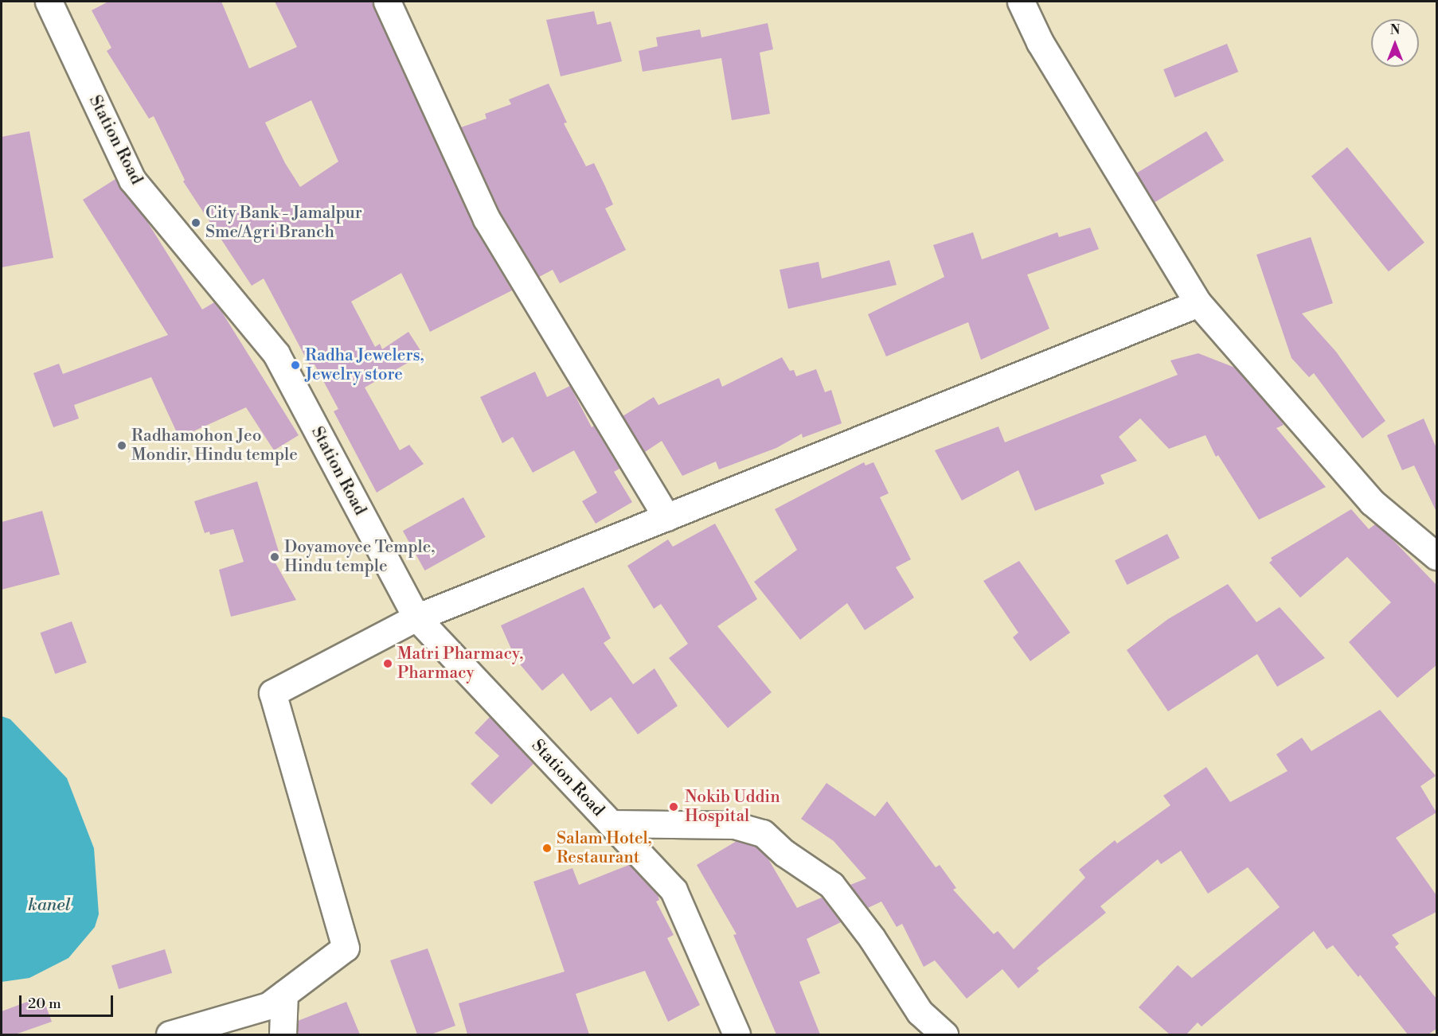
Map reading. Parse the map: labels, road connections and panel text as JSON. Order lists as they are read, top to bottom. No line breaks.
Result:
{"streets":{"main road":["Station Road"]},"water":["kanel"],"places":["City Bank - Jamalpur Sme/Agri Branch","Radha Jewelers, Jewelry store","Radhamohon Jeo Mondir, Hindu temple","Doyamoyee Temple, Hindu temple","Matri Pharmacy, Pharmacy","Nokib Uddin Hospital","Salam Hotel, Restaurant"],"scale_bar":"20 m","north":"top"}
